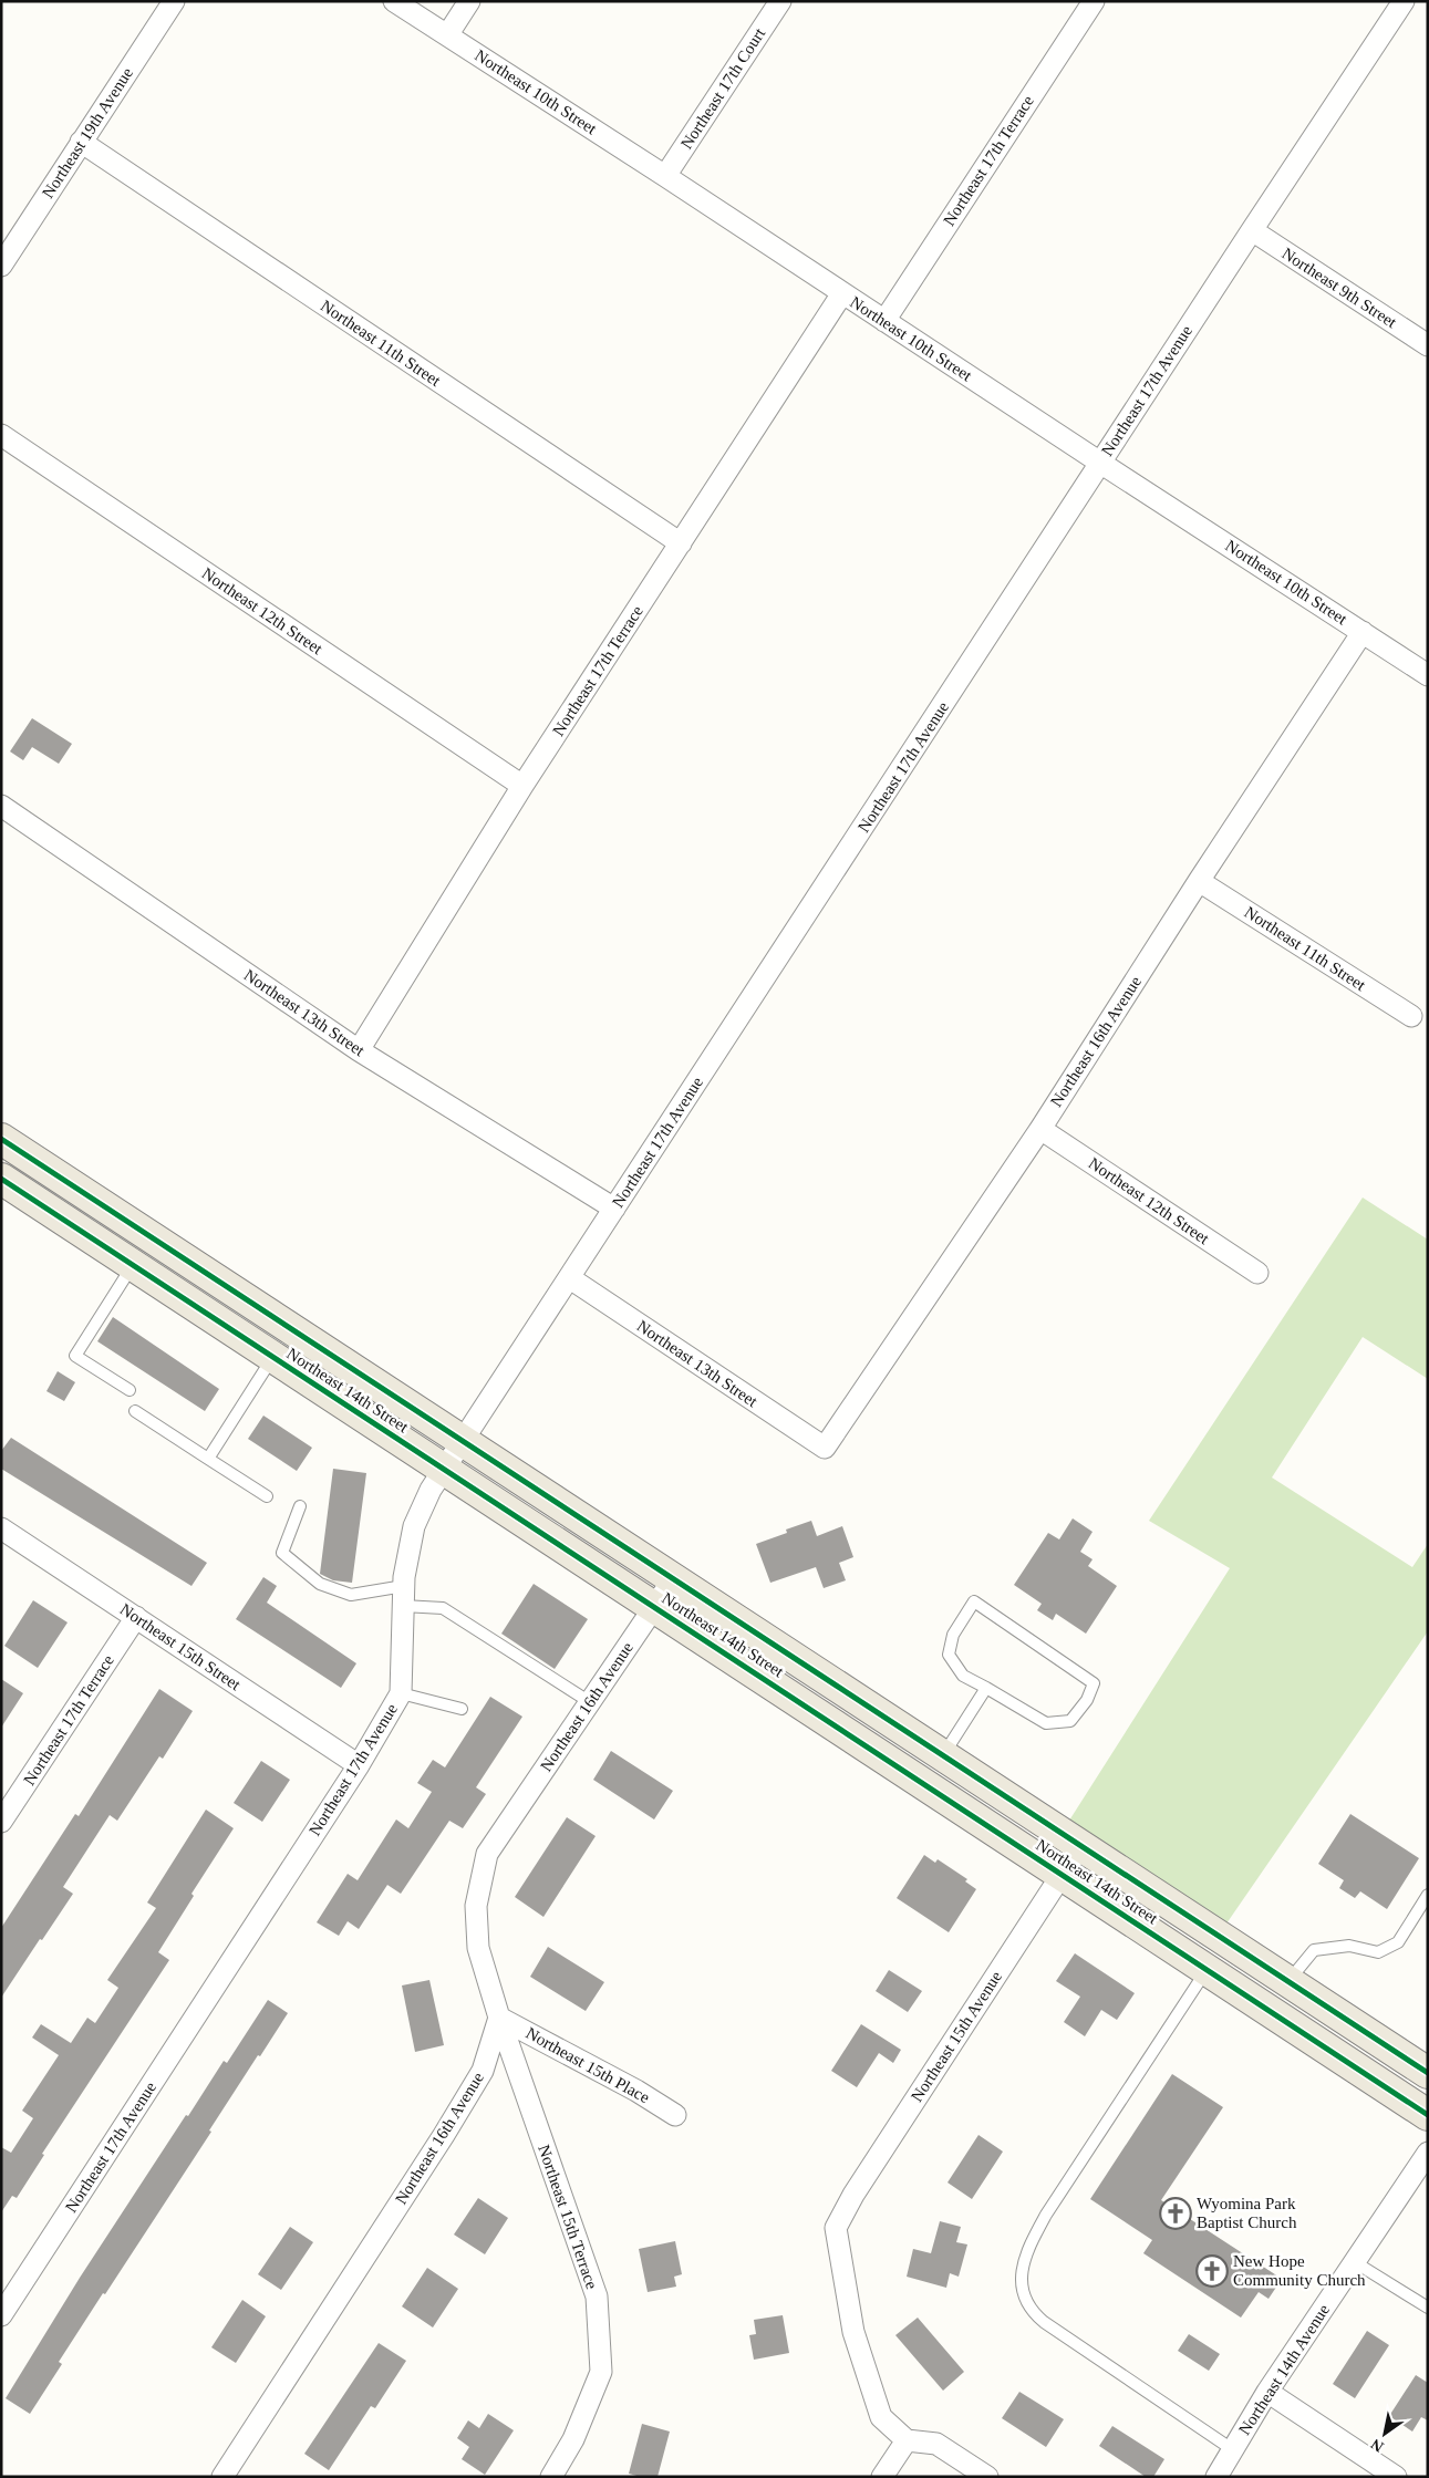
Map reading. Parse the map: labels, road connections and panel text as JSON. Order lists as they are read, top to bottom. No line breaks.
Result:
{"streets":{"main road":["Northeast 14th Street"],"street":["Northeast 17th Court","Northeast 10th Street","Northeast 19th Avenue","Northeast 17th Terrace","Northeast 9th Street","Northeast 11th Street","Northeast 17th Avenue","Northeast 12th Street","Northeast 13th Street","Northeast 16th Avenue","Northeast 15th Street","Northeast 15th Avenue","Northeast 15th Place","Northeast 15th Terrace","Northeast 14th Avenue"]},"crossings":[["Northeast 17th Court","Northeast 10th Street"],["Northeast 10th Street","Northeast 17th Terrace"],["Northeast 10th Street","Northeast 17th Avenue"],["Northeast 10th Street","Northeast 16th Avenue"],["Northeast 19th Avenue","Northeast 11th Street"],["Northeast 17th Terrace","Northeast 11th Street"],["Northeast 17th Terrace","Northeast 12th Street"],["Northeast 17th Terrace","Northeast 13th Street"],["Northeast 17th Terrace","Northeast 15th Street"],["Northeast 9th Street","Northeast 17th Avenue"],["Northeast 11th Street","Northeast 16th Avenue"],["Northeast 17th Avenue","Northeast 13th Street"],["Northeast 17th Avenue","Northeast 14th Street"],["Northeast 17th Avenue","Northeast 15th Street"],["Northeast 12th Street","Northeast 16th Avenue"],["Northeast 13th Street","Northeast 16th Avenue"],["Northeast 16th Avenue","Northeast 14th Street"],["Northeast 16th Avenue","Northeast 15th Place"],["Northeast 16th Avenue","Northeast 15th Terrace"],["Northeast 14th Street","Northeast 15th Avenue"],["Northeast 15th Place","Northeast 15th Terrace"]],"places":{"church":["Wyomina Park Baptist Church","New Hope Community Church"]},"north":"bottom left"}
